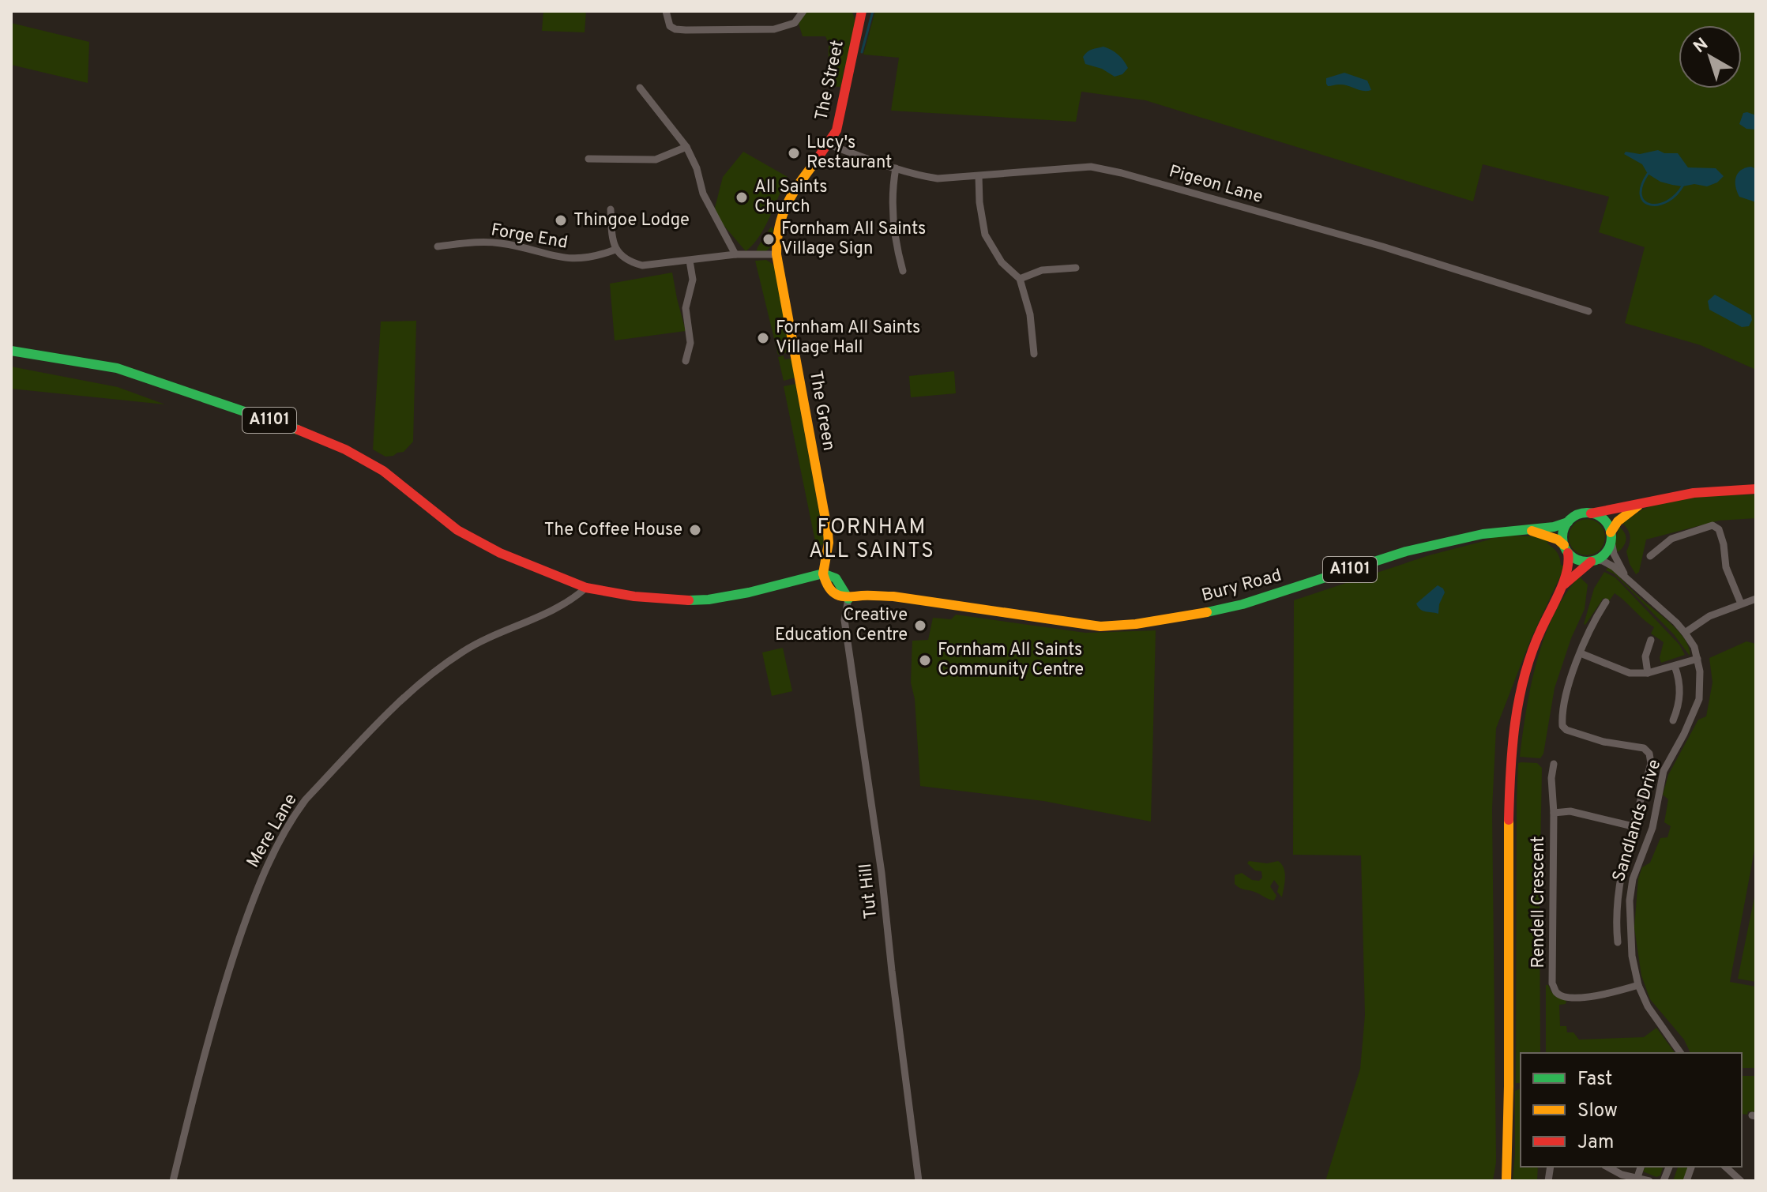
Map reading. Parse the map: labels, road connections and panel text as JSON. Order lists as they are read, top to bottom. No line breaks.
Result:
{"streets":{"main road":["The Street","The Green","A1101","Bury Road"],"street":["Pigeon Lane","Forge End","Sandlands Drive","Mere Lane","Tut Hill","Rendell Crescent"]},"crossings":[["The Street","Pigeon Lane"],["The Street","The Green"],["The Green","A1101"],["A1101","Mere Lane"],["Bury Road","Sandlands Drive"],["Bury Road","Tut Hill"],["Sandlands Drive","Rendell Crescent"]],"districts":["FORNHAM ALL SAINTS"],"places":["Lucy's Restaurant","All Saints Church","Thingoe Lodge","Fornham All Saints Village Sign","Fornham All Saints Village Hall","The Coffee House","Creative Education Centre","Fornham All Saints Community Centre"],"legend":["Fast","Slow","Jam"],"north":"top left"}
